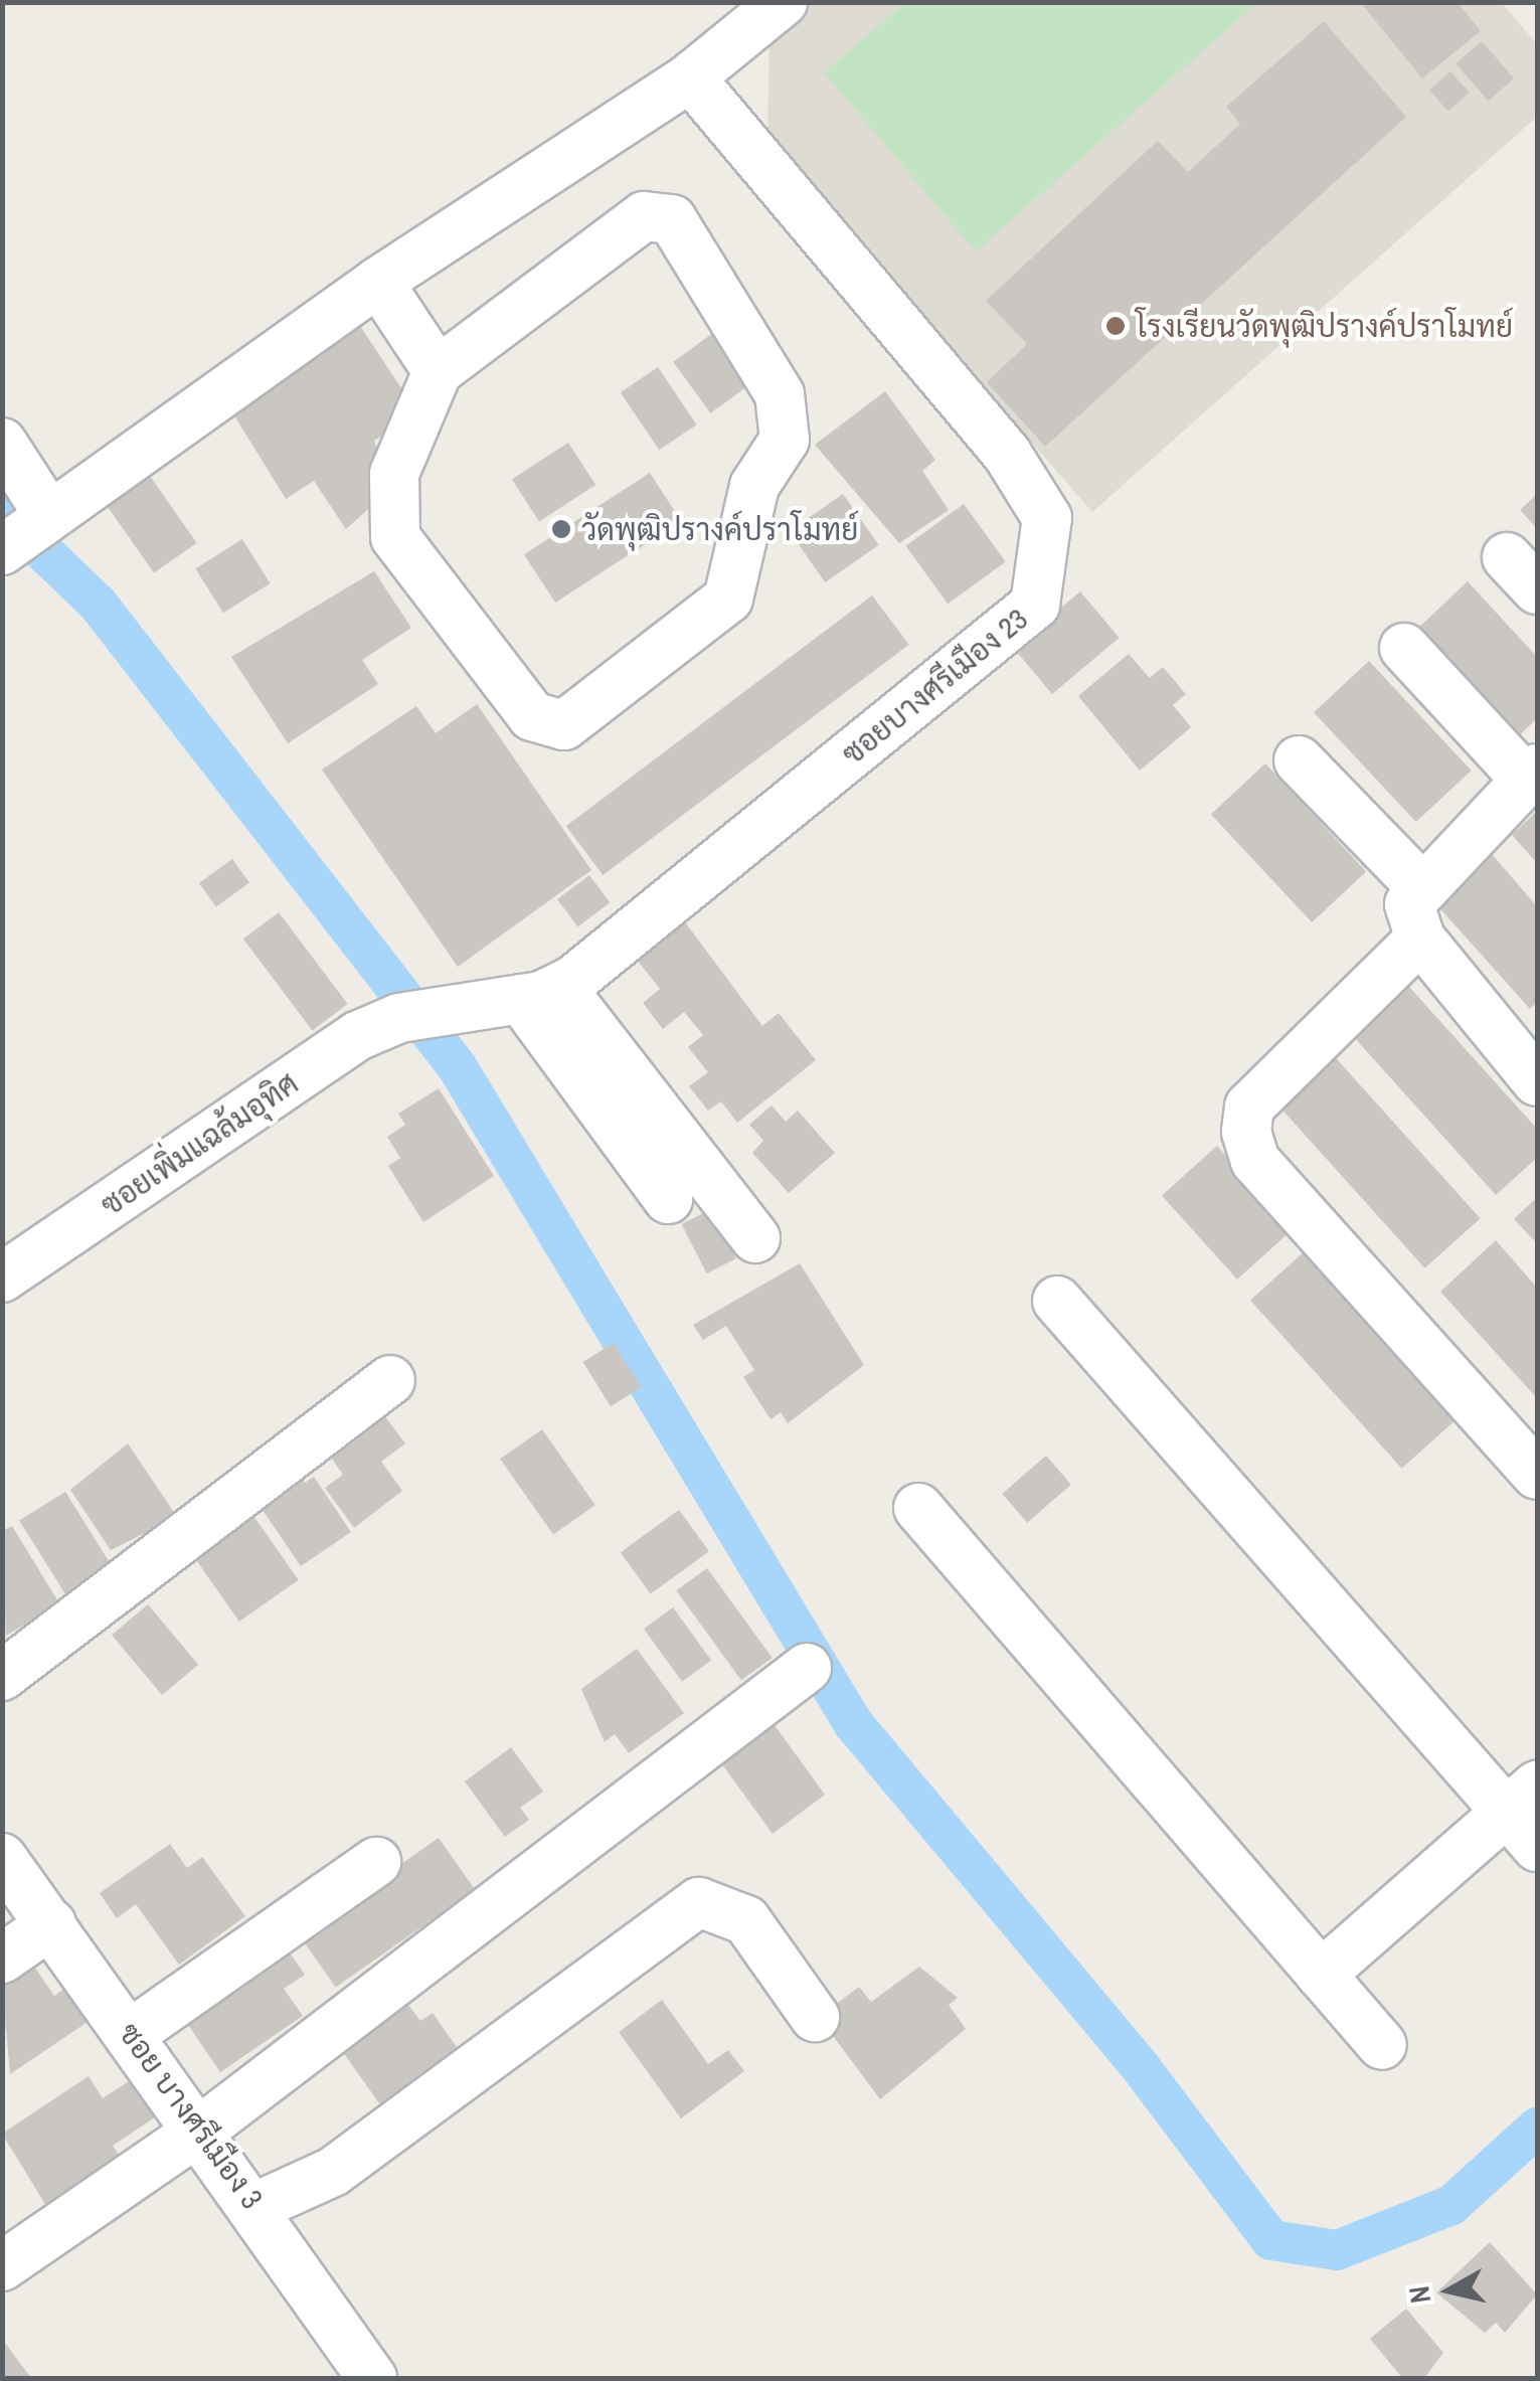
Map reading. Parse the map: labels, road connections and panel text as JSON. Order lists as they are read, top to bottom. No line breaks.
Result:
{"streets":{"street":["ซอยบางศรีเมือง 23","ซอยเพิ่มแฉล้มอุทิศ","ซอย บางศรีเมือง 3"]},"crossings":[["ซอยบางศรีเมือง 23","ซอยเพิ่มแฉล้มอุทิศ"]],"places":["โรงเรียนวัดพุฒิปรางค์ปราโมทย์","วัดพุฒิปรางค์ปราโมทย์"],"north":"left"}
